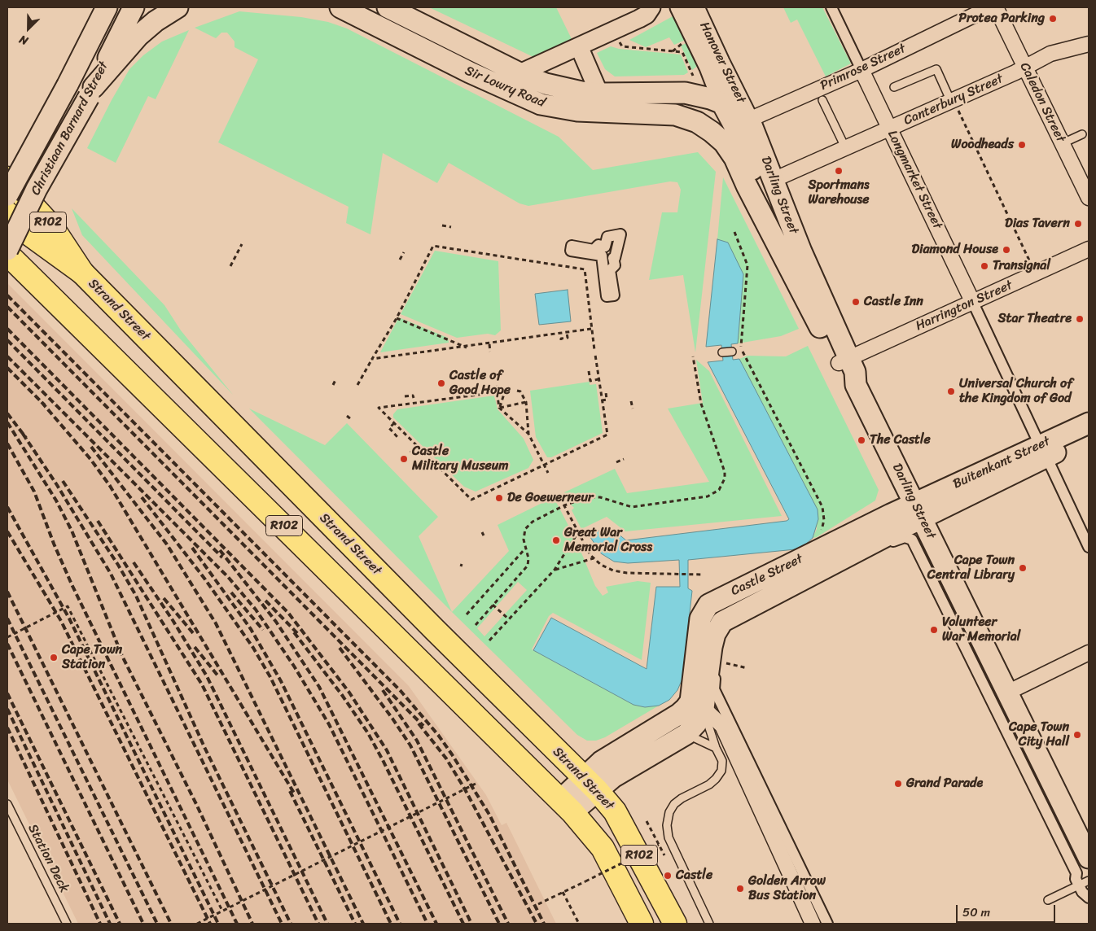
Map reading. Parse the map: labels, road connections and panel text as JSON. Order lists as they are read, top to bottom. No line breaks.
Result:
{"streets":{"main road":["Sir Lowry Road","Christiaan Barnard Street","Darling Street","R102","Strand Street","Buitenkant Street","Castle Street"],"street":["Hanover Street","Primrose Street","Canterbury Street","Caledon Street","Longmarket Street","Harrington Street"],"lane":["Station Deck"]},"crossings":[["Hanover Street","Primrose Street"],["Hanover Street","Sir Lowry Road"],["Hanover Street","Darling Street"],["Primrose Street","Longmarket Street"],["Primrose Street","Darling Street"],["Sir Lowry Road","Darling Street"],["Canterbury Street","Caledon Street"],["Canterbury Street","Longmarket Street"],["Canterbury Street","Darling Street"],["Longmarket Street","Harrington Street"],["Longmarket Street","Buitenkant Street"],["Darling Street","Harrington Street"],["Darling Street","Buitenkant Street"],["Darling Street","Castle Street"],["R102","Castle Street"],["Strand Street","Castle Street"],["Buitenkant Street","Castle Street"]],"places":["Protea Parking","Woodheads","Sportmans Warehouse","Dias Tavern","Diamond House","Transignal","Castle Inn","Star Theatre","Castle of Good Hope","Universal Church of the Kingdom of God","The Castle","Castle Military Museum","De Goewerneur","Great War Memorial Cross","Cape Town Central Library","Volunteer War Memorial","Cape Town Station","Cape Town City Hall","Grand Parade","Castle","Golden Arrow Bus Station"],"scale_bar":"50 m","north":"bottom left"}
